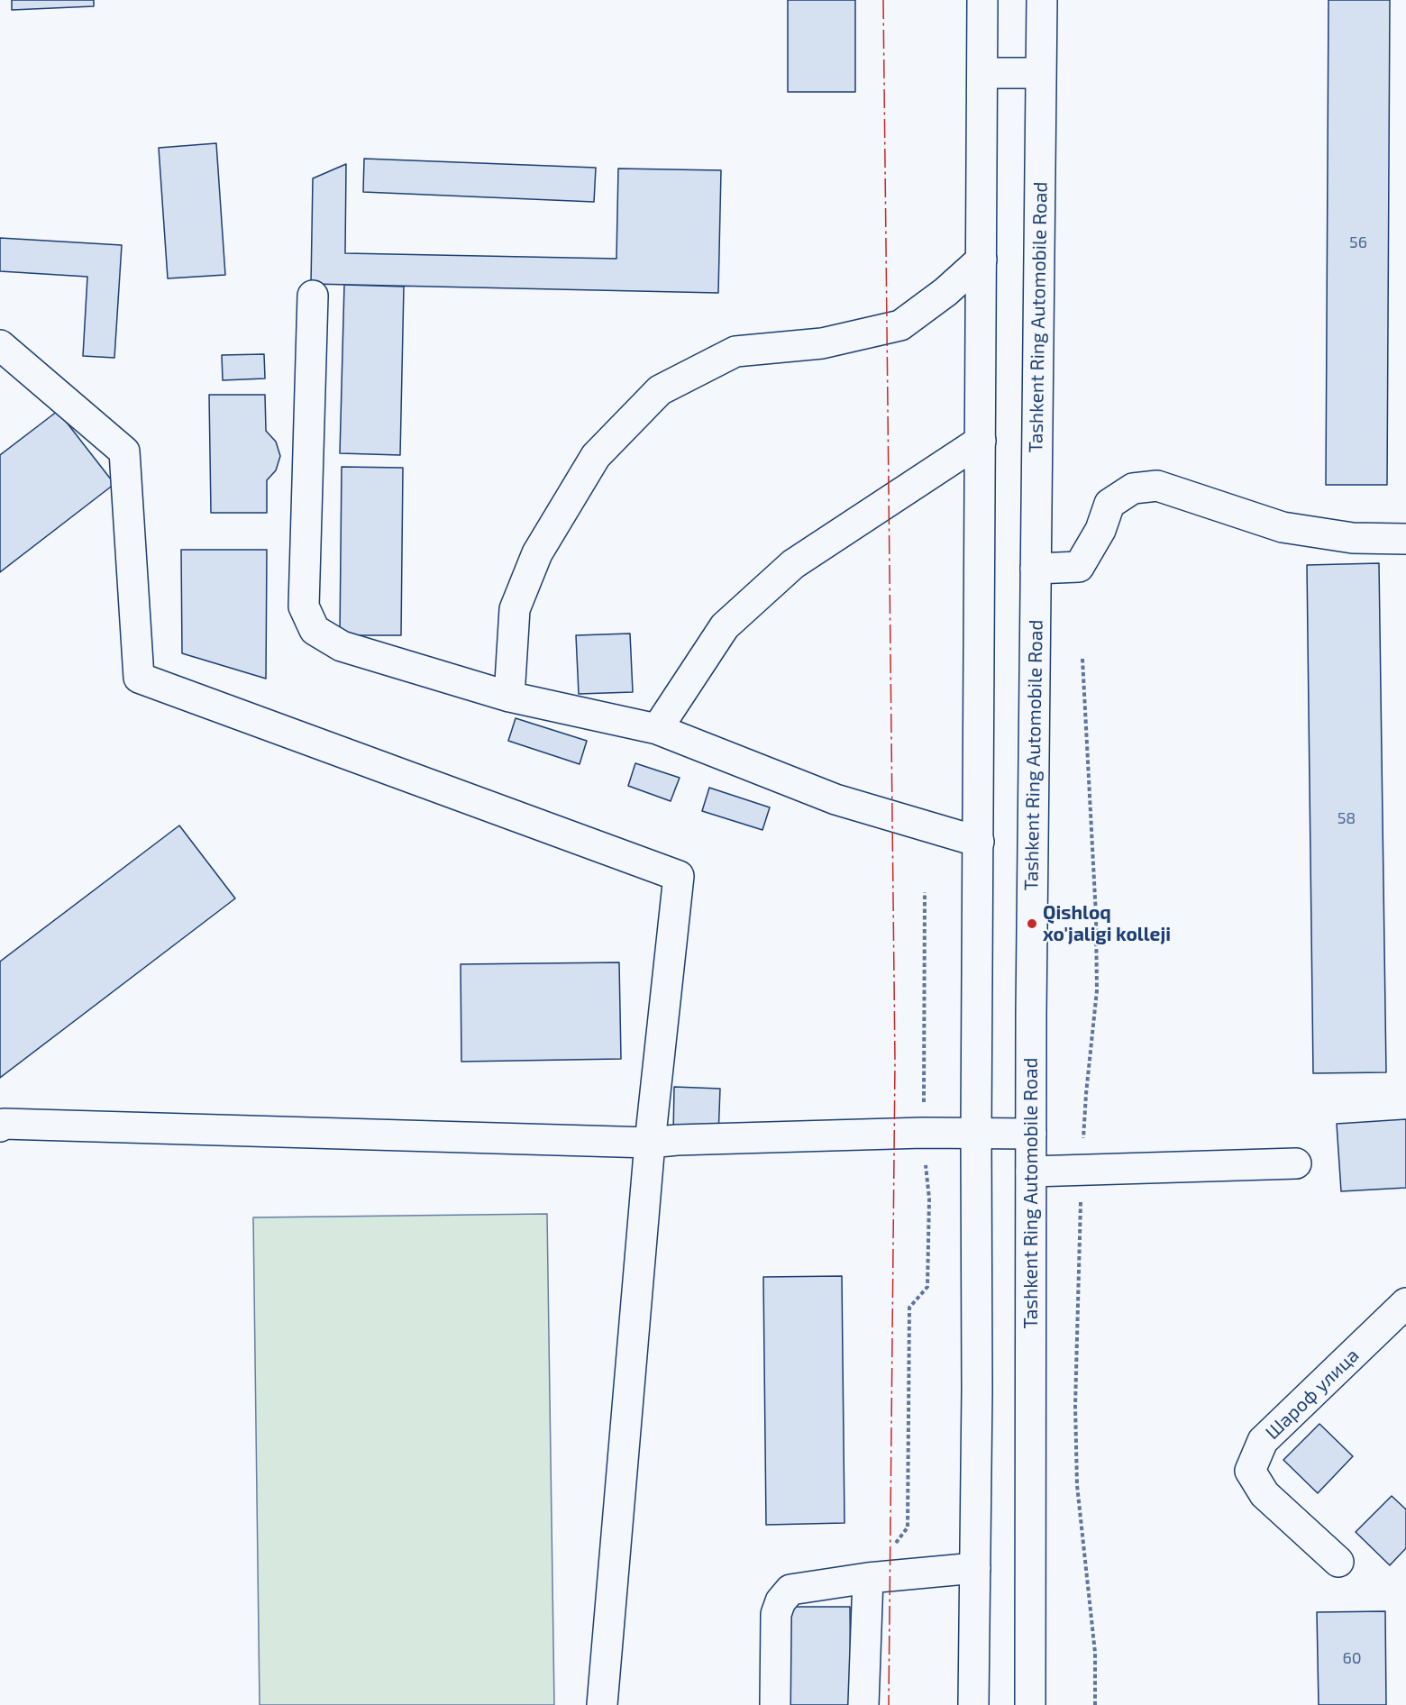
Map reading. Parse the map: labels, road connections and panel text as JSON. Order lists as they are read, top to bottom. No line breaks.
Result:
{"streets":{"main road":["Tashkent Ring Automobile Road","Шароф улица"]},"places":["Qishloq xo'jaligi kolleji"],"house_numbers":["56","58","60"]}
